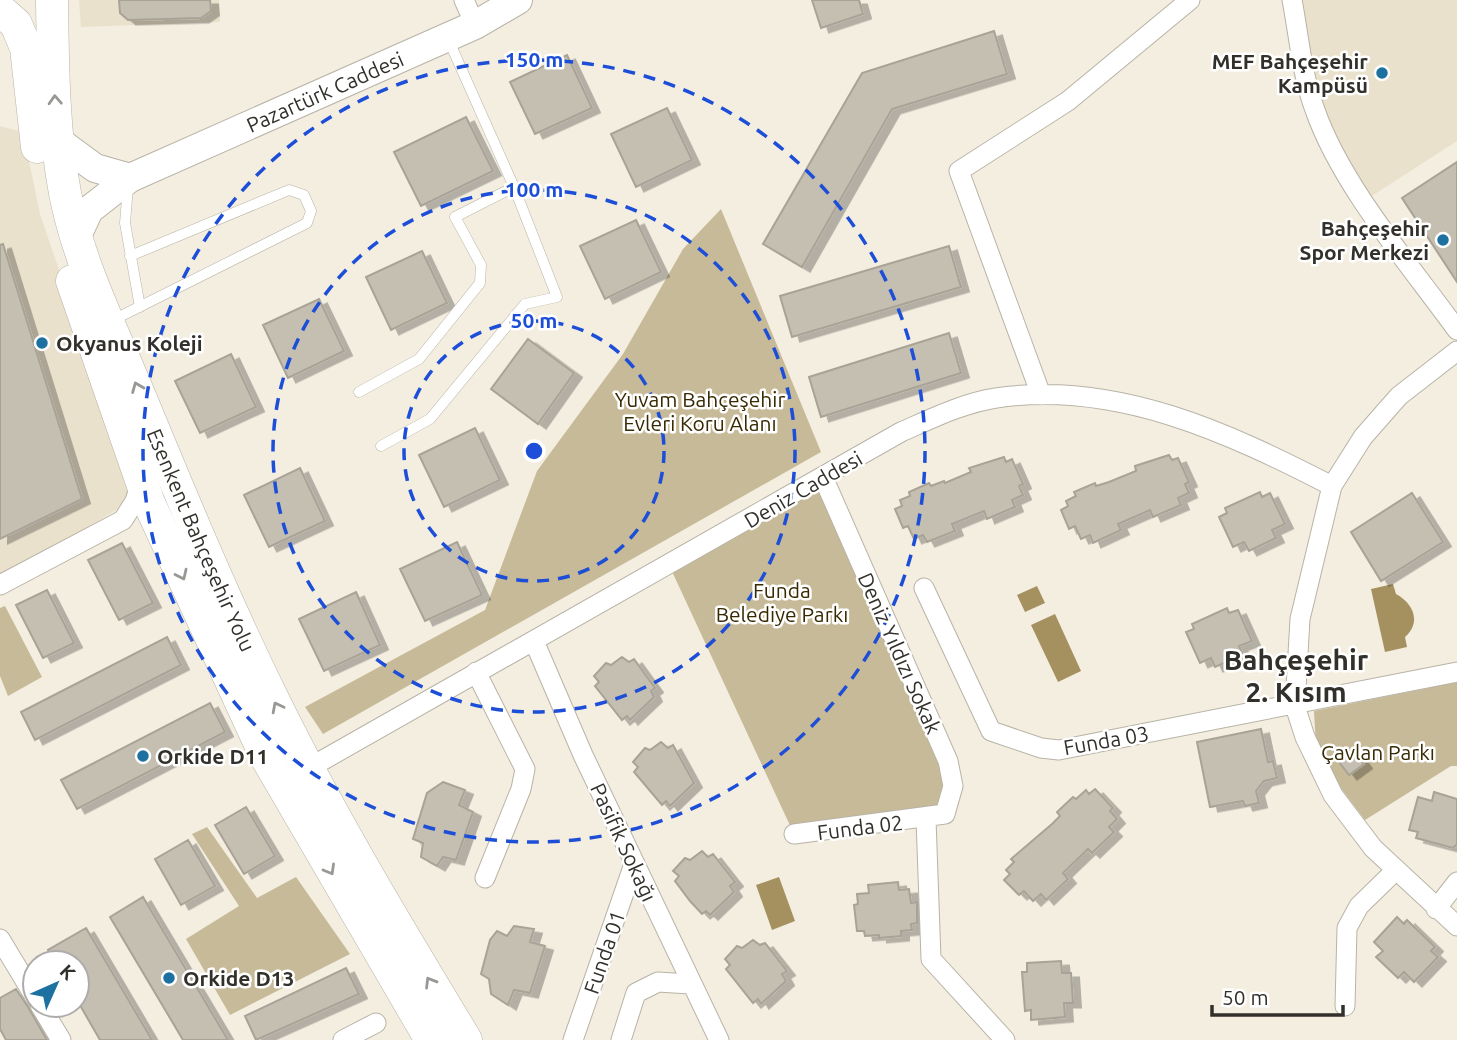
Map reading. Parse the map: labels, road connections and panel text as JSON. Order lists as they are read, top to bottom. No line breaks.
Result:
{"streets":{"main road":["Esenkent Bahçeşehir Yolu"],"street":["Pazartürk Caddesi","Deniz Caddesi","Deniz Yıldızı Sokak","Funda 03","Funda 02","Pasifik Sokağı","Funda 01"]},"crossings":[["Pazartürk Caddesi","Esenkent Bahçeşehir Yolu"],["Deniz Caddesi","Esenkent Bahçeşehir Yolu"],["Deniz Caddesi","Deniz Yıldızı Sokak"],["Deniz Caddesi","Pasifik Sokağı"],["Deniz Yıldızı Sokak","Funda 02"],["Pasifik Sokağı","Funda 01"]],"districts":["Bahçeşehir 2. Kısım"],"parks":["Yuvam Bahçeşehir Evleri Koru Alanı","Funda Belediye Parkı","Çavlan Parkı"],"places":["MEF Bahçeşehir Kampüsü","Bahçeşehir Spor Merkezi","Okyanus Koleji","Orkide D11","Orkide D13"],"scale_bar":"50 m","north":"top right","rings":["150 m","100 m","50 m"]}
